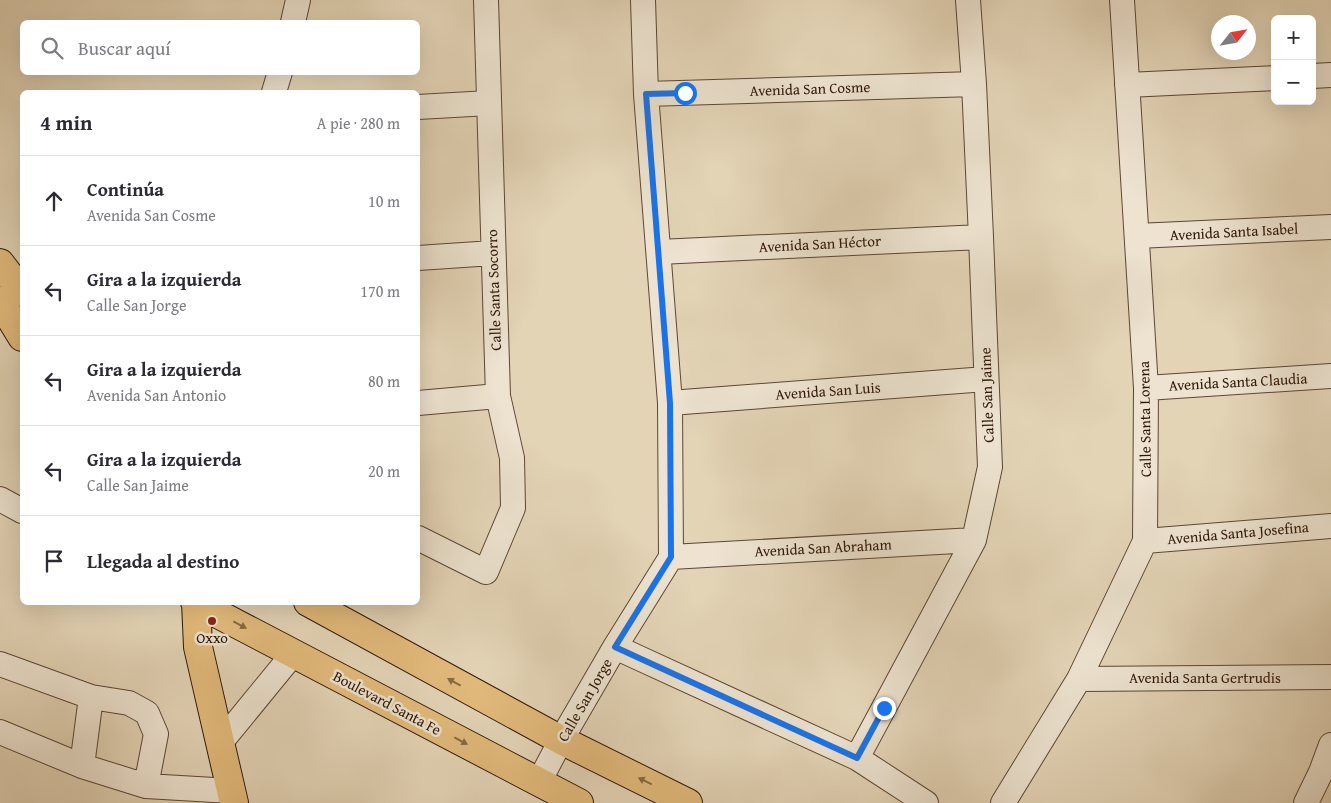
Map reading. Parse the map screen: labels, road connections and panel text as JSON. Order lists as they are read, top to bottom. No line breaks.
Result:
{"streets":{"main road":["Boulevard Santa Fe"],"street":["Avenida San Cosme","Avenida Santa Isabel","Avenida San Héctor","Calle Santa Socorro","Avenida Santa Claudia","Avenida San Luis","Calle San Jaime","Calle Santa Lorena","Avenida Santa Josefina","Avenida San Abraham","Avenida Santa Gertrudis","Calle San Jorge"]},"crossings":[["Avenida San Cosme","Calle San Jaime"],["Avenida Santa Isabel","Calle Santa Lorena"],["Avenida San Héctor","Calle San Jaime"],["Avenida Santa Claudia","Calle Santa Lorena"],["Avenida San Luis","Calle San Jaime"],["Calle San Jaime","Avenida San Abraham"],["Calle Santa Lorena","Avenida Santa Josefina"],["Calle Santa Lorena","Avenida Santa Gertrudis"],["Avenida San Abraham","Calle San Jorge"],["Calle San Jorge","Boulevard Santa Fe"]],"places":["Oxxo"],"north":"top right","page":{"map_buttons":["+","−"],"search":"Buscar aquí","heading":["4 min","A pie · 280 m"],"list":[["Continúa","Avenida San Cosme","10 m"],["Gira a la izquierda","Calle San Jorge","170 m"],["Gira a la izquierda","Avenida San Antonio","80 m"],["Gira a la izquierda","Calle San Jaime","20 m"],"Llegada al destino"]}}
